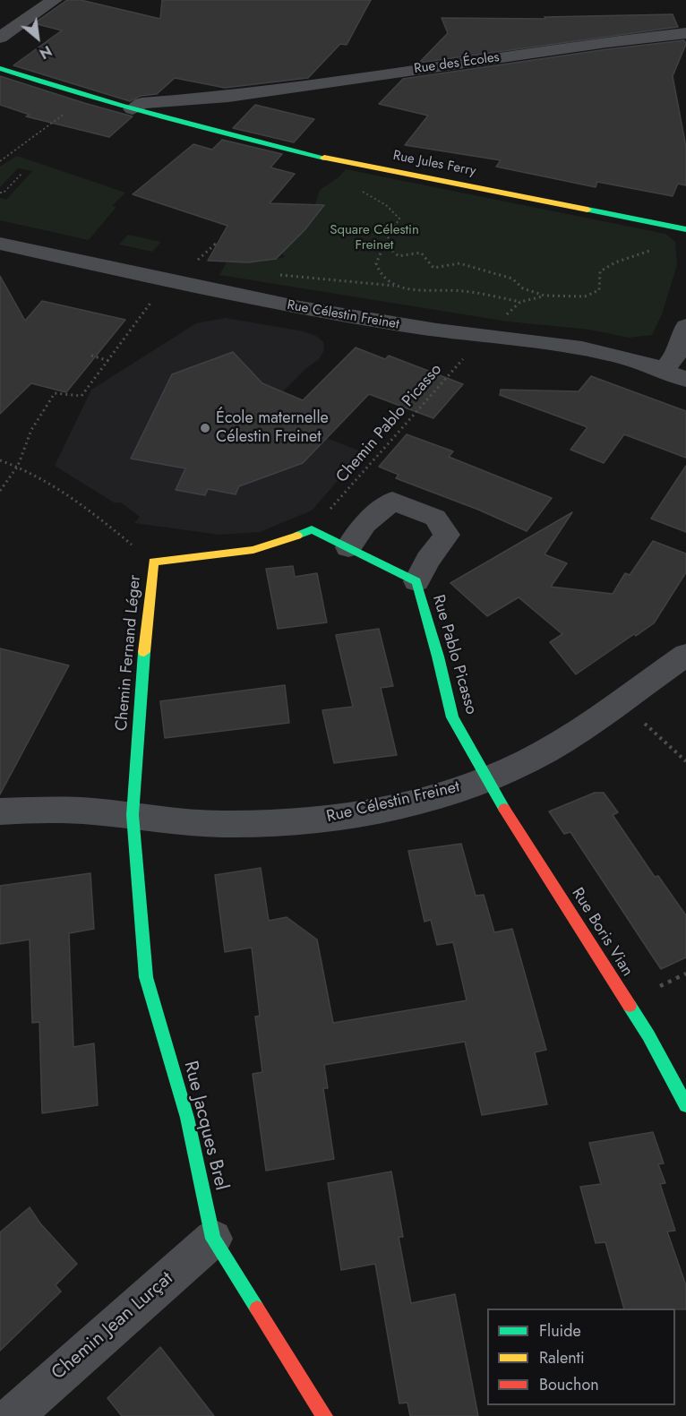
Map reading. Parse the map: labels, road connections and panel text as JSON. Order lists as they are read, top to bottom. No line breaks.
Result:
{"streets":{"street":["Rue des Écoles","Rue Jules Ferry","Rue Célestin Freinet","Chemin Fernand Léger","Rue Pablo Picasso","Rue Boris Vian","Rue Jacques Brel","Chemin Jean Lurçat"],"path":["Chemin Pablo Picasso"]},"crossings":[["Rue des Écoles","Rue Jules Ferry"],["Rue Célestin Freinet","Chemin Pablo Picasso"],["Rue Célestin Freinet","Chemin Fernand Léger"],["Rue Célestin Freinet","Rue Pablo Picasso"],["Rue Célestin Freinet","Rue Boris Vian"],["Rue Célestin Freinet","Rue Jacques Brel"],["Chemin Pablo Picasso","Chemin Fernand Léger"],["Chemin Pablo Picasso","Rue Pablo Picasso"],["Chemin Fernand Léger","Rue Pablo Picasso"],["Chemin Fernand Léger","Rue Jacques Brel"],["Rue Pablo Picasso","Rue Boris Vian"],["Rue Jacques Brel","Chemin Jean Lurçat"]],"parks":["Square Célestin Freinet"],"places":["École maternelle Célestin Freinet"],"legend":["Fluide","Ralenti","Bouchon"],"north":"bottom right"}
